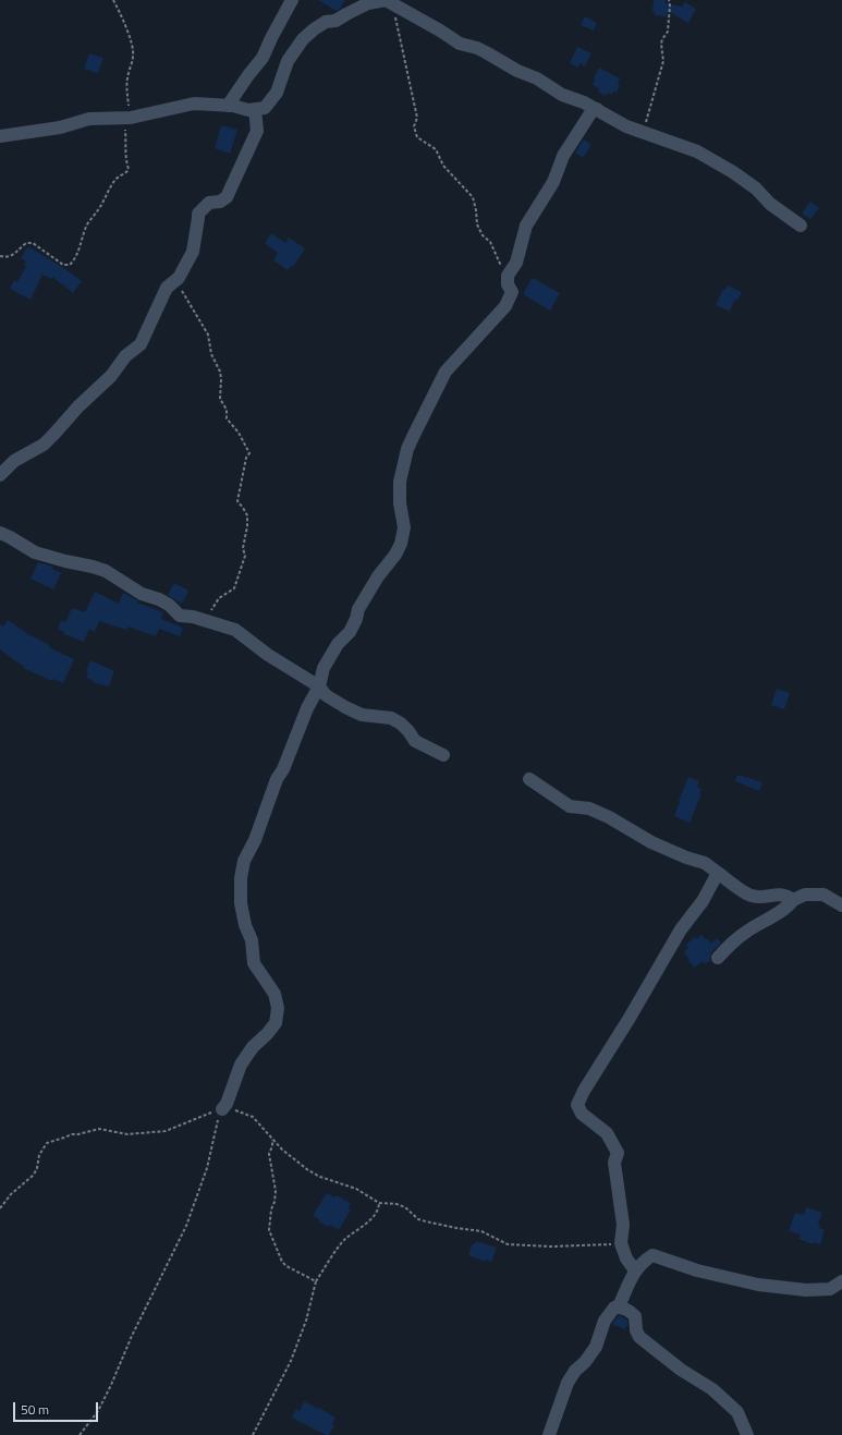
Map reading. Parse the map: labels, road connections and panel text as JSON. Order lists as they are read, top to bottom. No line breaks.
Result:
{"scale_bar":"50 m"}
